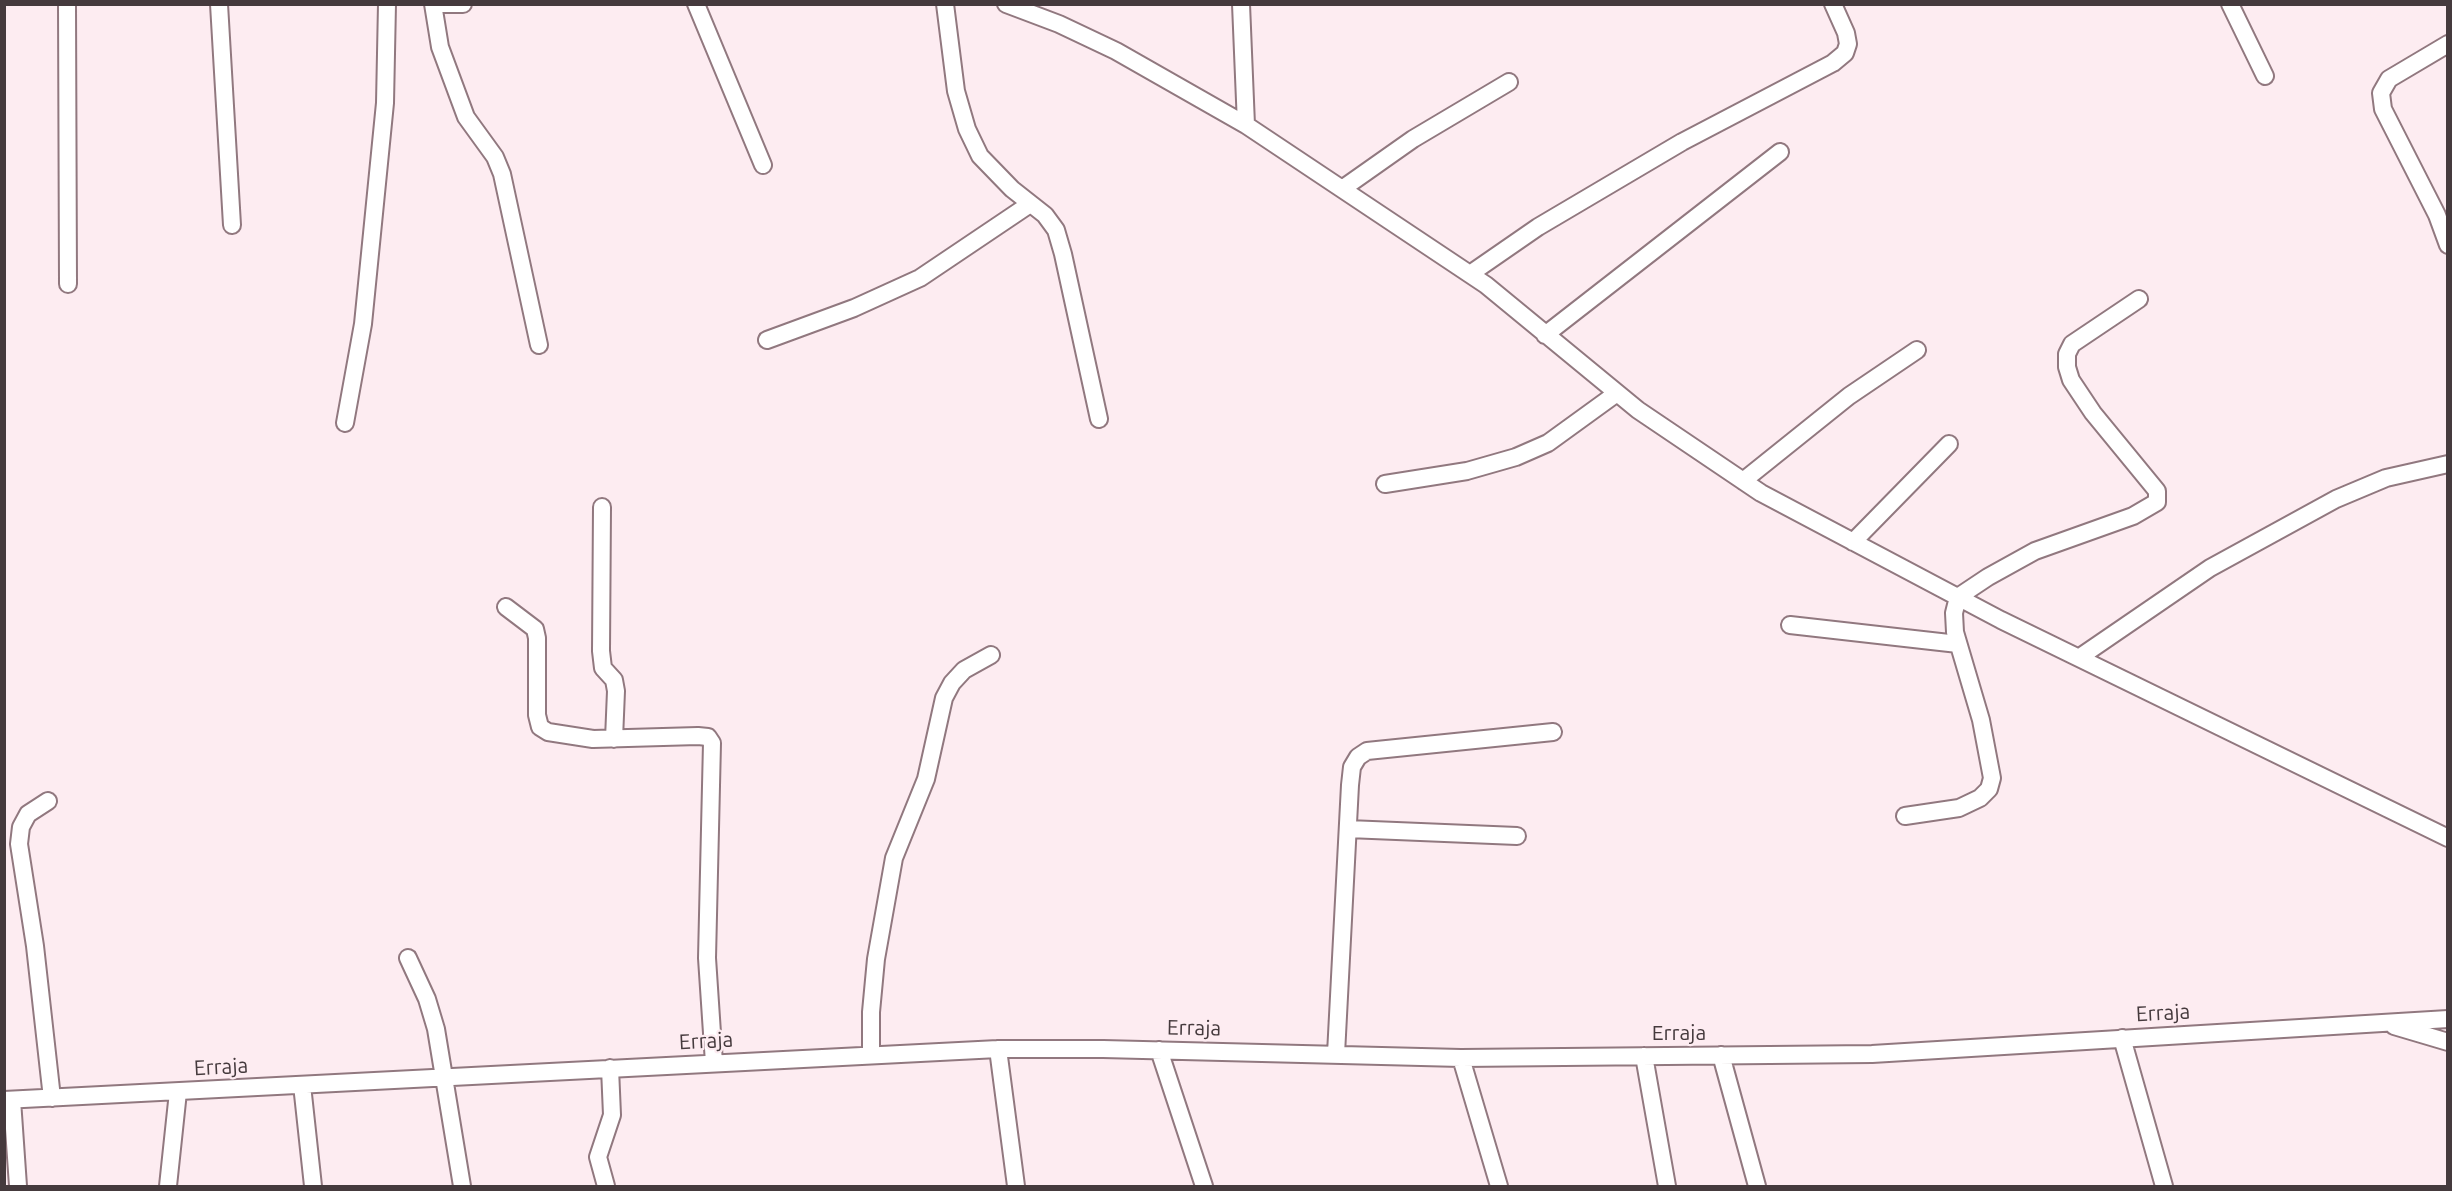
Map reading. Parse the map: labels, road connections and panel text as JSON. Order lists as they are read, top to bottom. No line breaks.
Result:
{"streets":{"street":["Erraja"]}}
